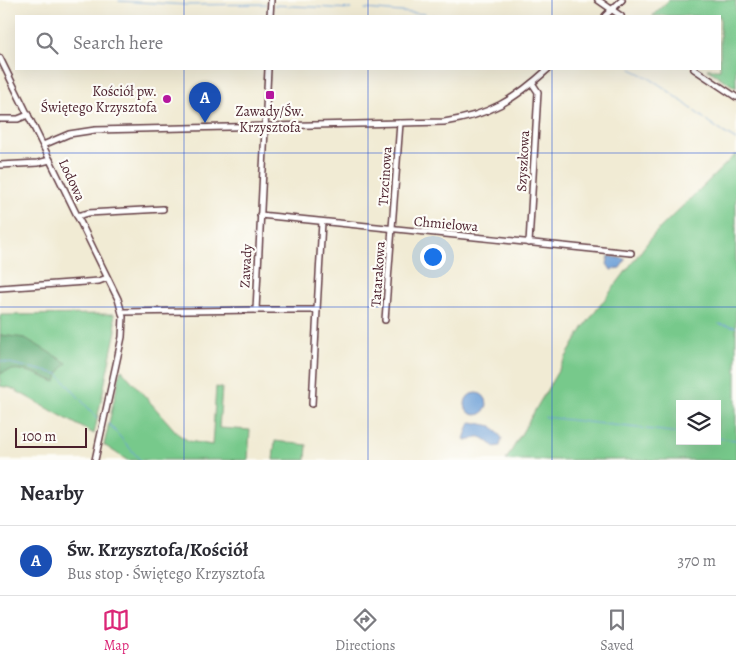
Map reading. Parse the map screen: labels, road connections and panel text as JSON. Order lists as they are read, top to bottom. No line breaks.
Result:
{"streets":{"street":["Szyszkowa","Trzcinowa","Lodowa","Chmielowa","Zawady","Tatarakowa"]},"crossings":[["Szyszkowa","Chmielowa"],["Trzcinowa","Chmielowa"],["Trzcinowa","Tatarakowa"],["Chmielowa","Zawady"],["Chmielowa","Tatarakowa"]],"places":{"transit":["Zawady/Św. Krzysztofa"],"other":["Kościół pw. Świętego Krzysztofa"]},"scale_bar":"100 m","page":{"search":"Search here","pins":"A","scale":"100 m","heading":"Nearby","list":[{"mark":"A","name":"Św. Krzysztofa/Kościół","note":"Bus stop · Świętego Krzysztofa","value":"370 m"}],"nav":["Map","Directions","Saved"]}}
